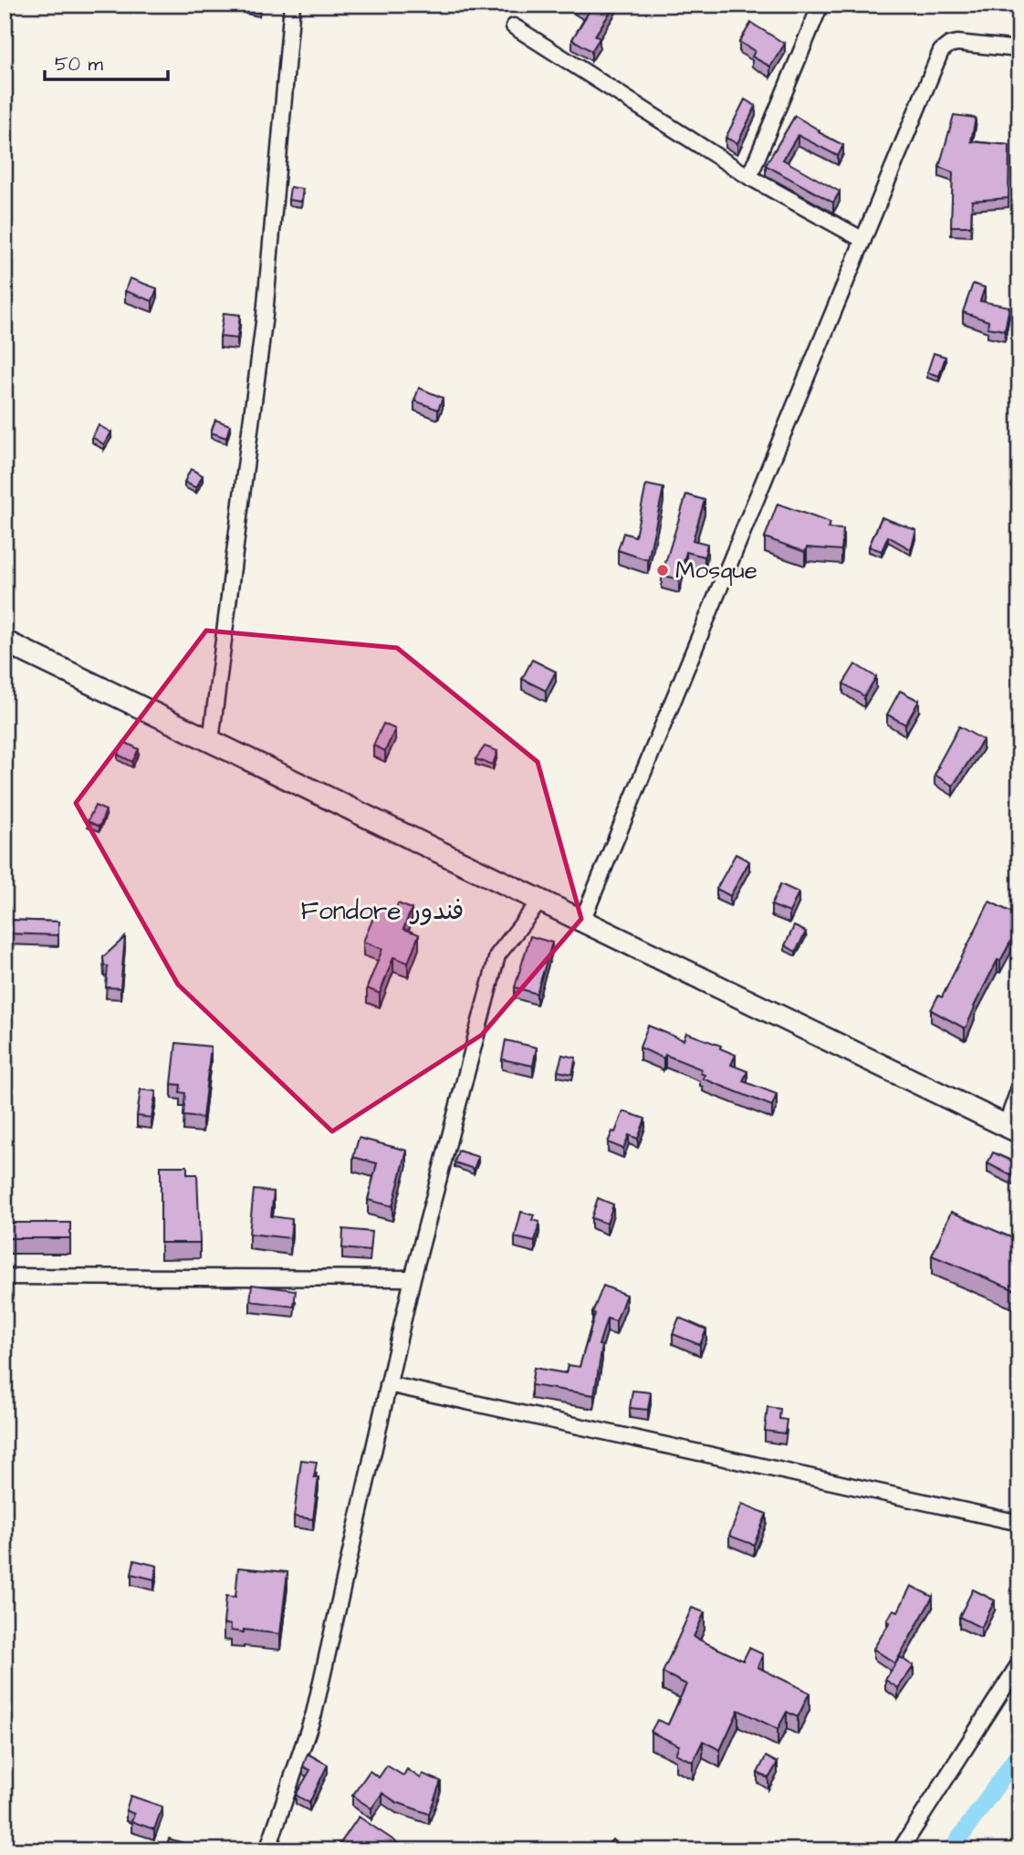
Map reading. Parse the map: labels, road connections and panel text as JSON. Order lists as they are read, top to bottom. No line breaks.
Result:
{"districts":["Fondore فندور"],"places":["Mosque"],"scale_bar":"50 m"}
